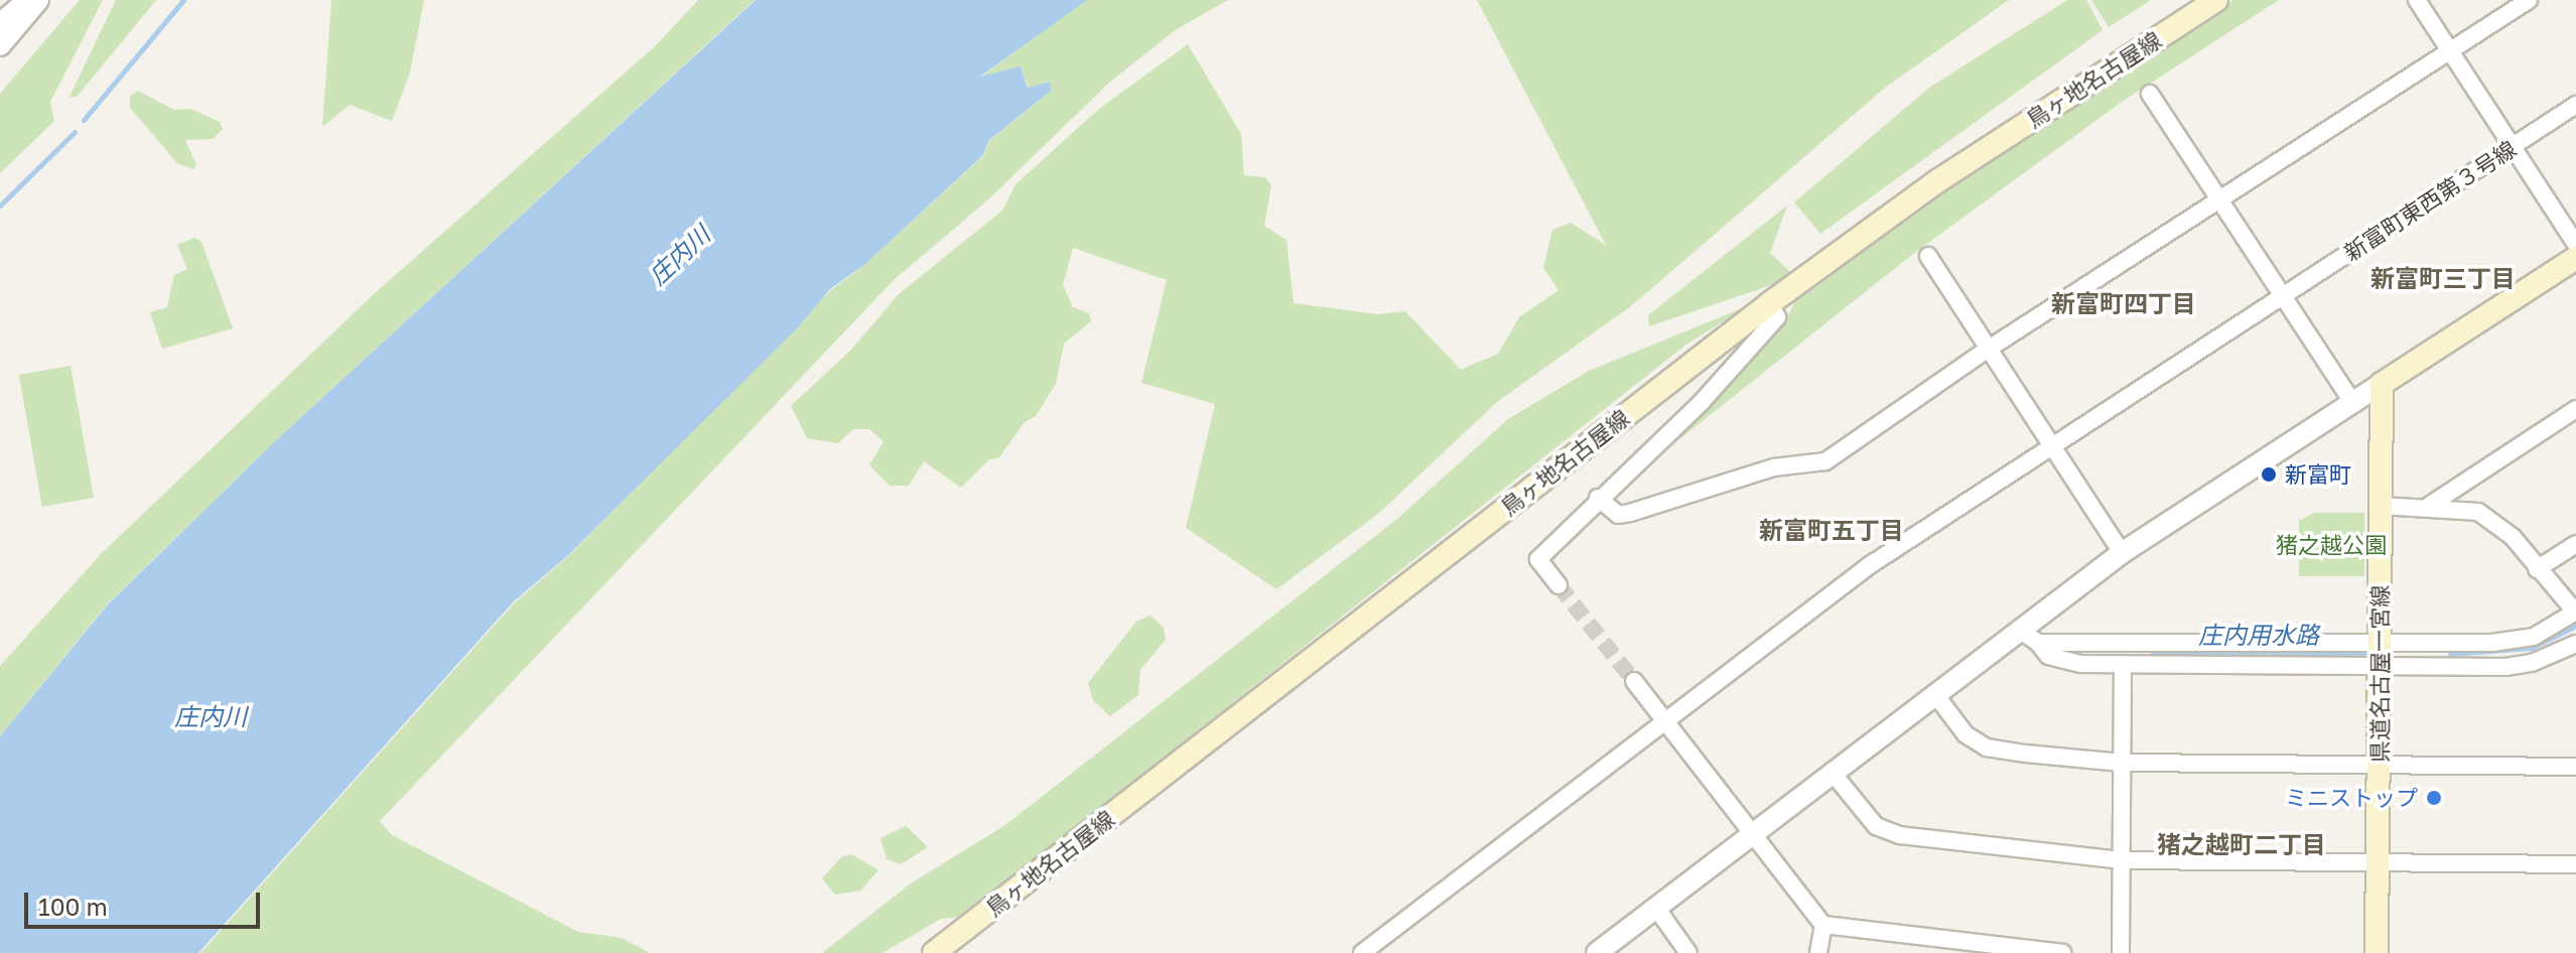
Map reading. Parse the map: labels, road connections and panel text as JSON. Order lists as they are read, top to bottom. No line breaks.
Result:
{"streets":{"main road":["鳥ヶ地名古屋線","県道名古屋一宮線"],"street":["新富町東西第３号線"]},"districts":["新富町三丁目","新富町四丁目","新富町五丁目","猪之越町二丁目"],"water":["庄内川","庄内用水路"],"parks":["猪之越公園"],"places":["新富町","ミニストップ"],"scale_bar":"100 m"}
